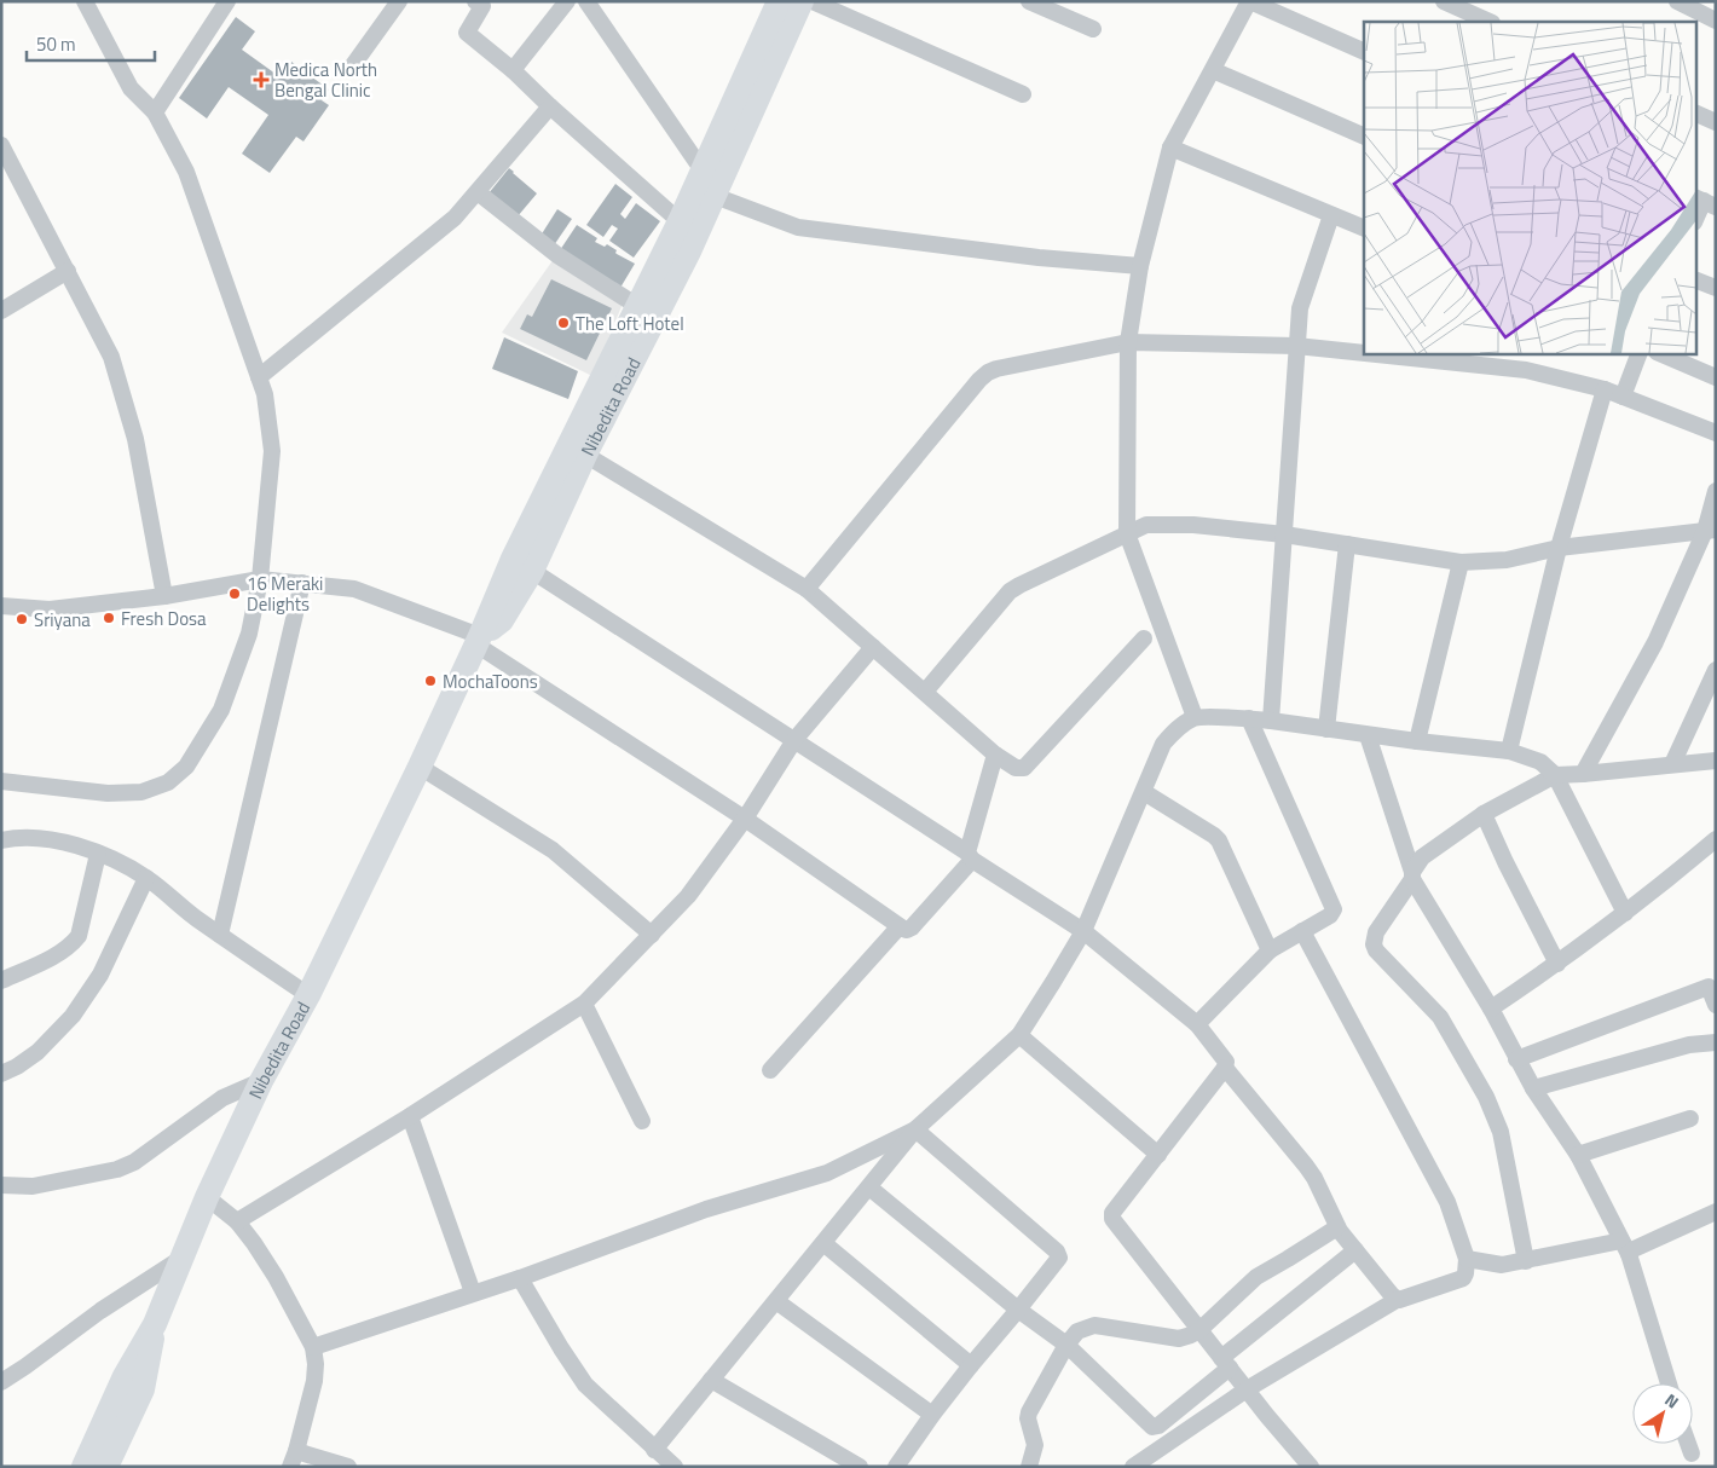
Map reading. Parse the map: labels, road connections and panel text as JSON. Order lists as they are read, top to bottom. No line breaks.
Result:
{"streets":{"street":["Nibedita Road"]},"places":{"health":["Medica North Bengal Clinic"],"other":["The Loft Hotel","16 Meraki Delights","Fresh Dosa","Sriyana","MochaToons"]},"scale_bar":"50 m","north":"top right"}
